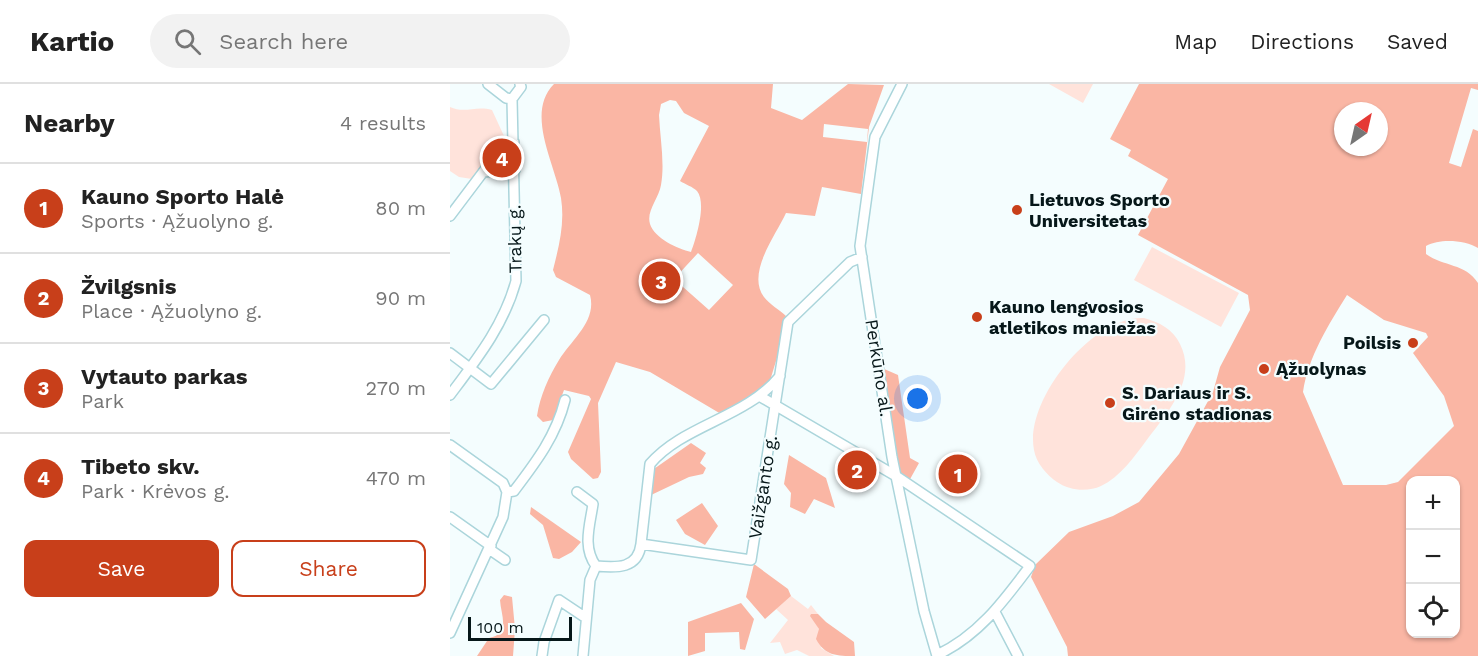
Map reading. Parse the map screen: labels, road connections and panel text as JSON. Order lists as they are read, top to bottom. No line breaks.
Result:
{"streets":{"street":["Trakų g.","Perkūno al.","Vaižganto g."]},"crossings":[["Perkūno al.","Vaižganto g."]],"places":["Lietuvos Sporto Universitetas","Kauno lengvosios atletikos maniežas","Poilsis","Ąžuolynas","S. Dariaus ir S. Girėno stadionas"],"scale_bar":"100 m","north":"top right","page":{"header":"Kartio","search":"Search here","nav":["Map","Directions","Saved"],"heading":["Nearby","4 results"],"pins":["4","3","2","1"],"list":[{"mark":"1","name":"Kauno Sporto Halė","note":"Sports · Ąžuolyno g.","value":"80 m"},{"mark":"2","name":"Žvilgsnis","note":"Place · Ąžuolyno g.","value":"90 m"},{"mark":"3","name":"Vytauto parkas","note":"Park","value":"270 m"},{"mark":"4","name":"Tibeto skv.","note":"Park · Krėvos g.","value":"470 m"}],"map_buttons":["+","−"],"buttons":["Save","Share"],"scale":"100 m"}}
